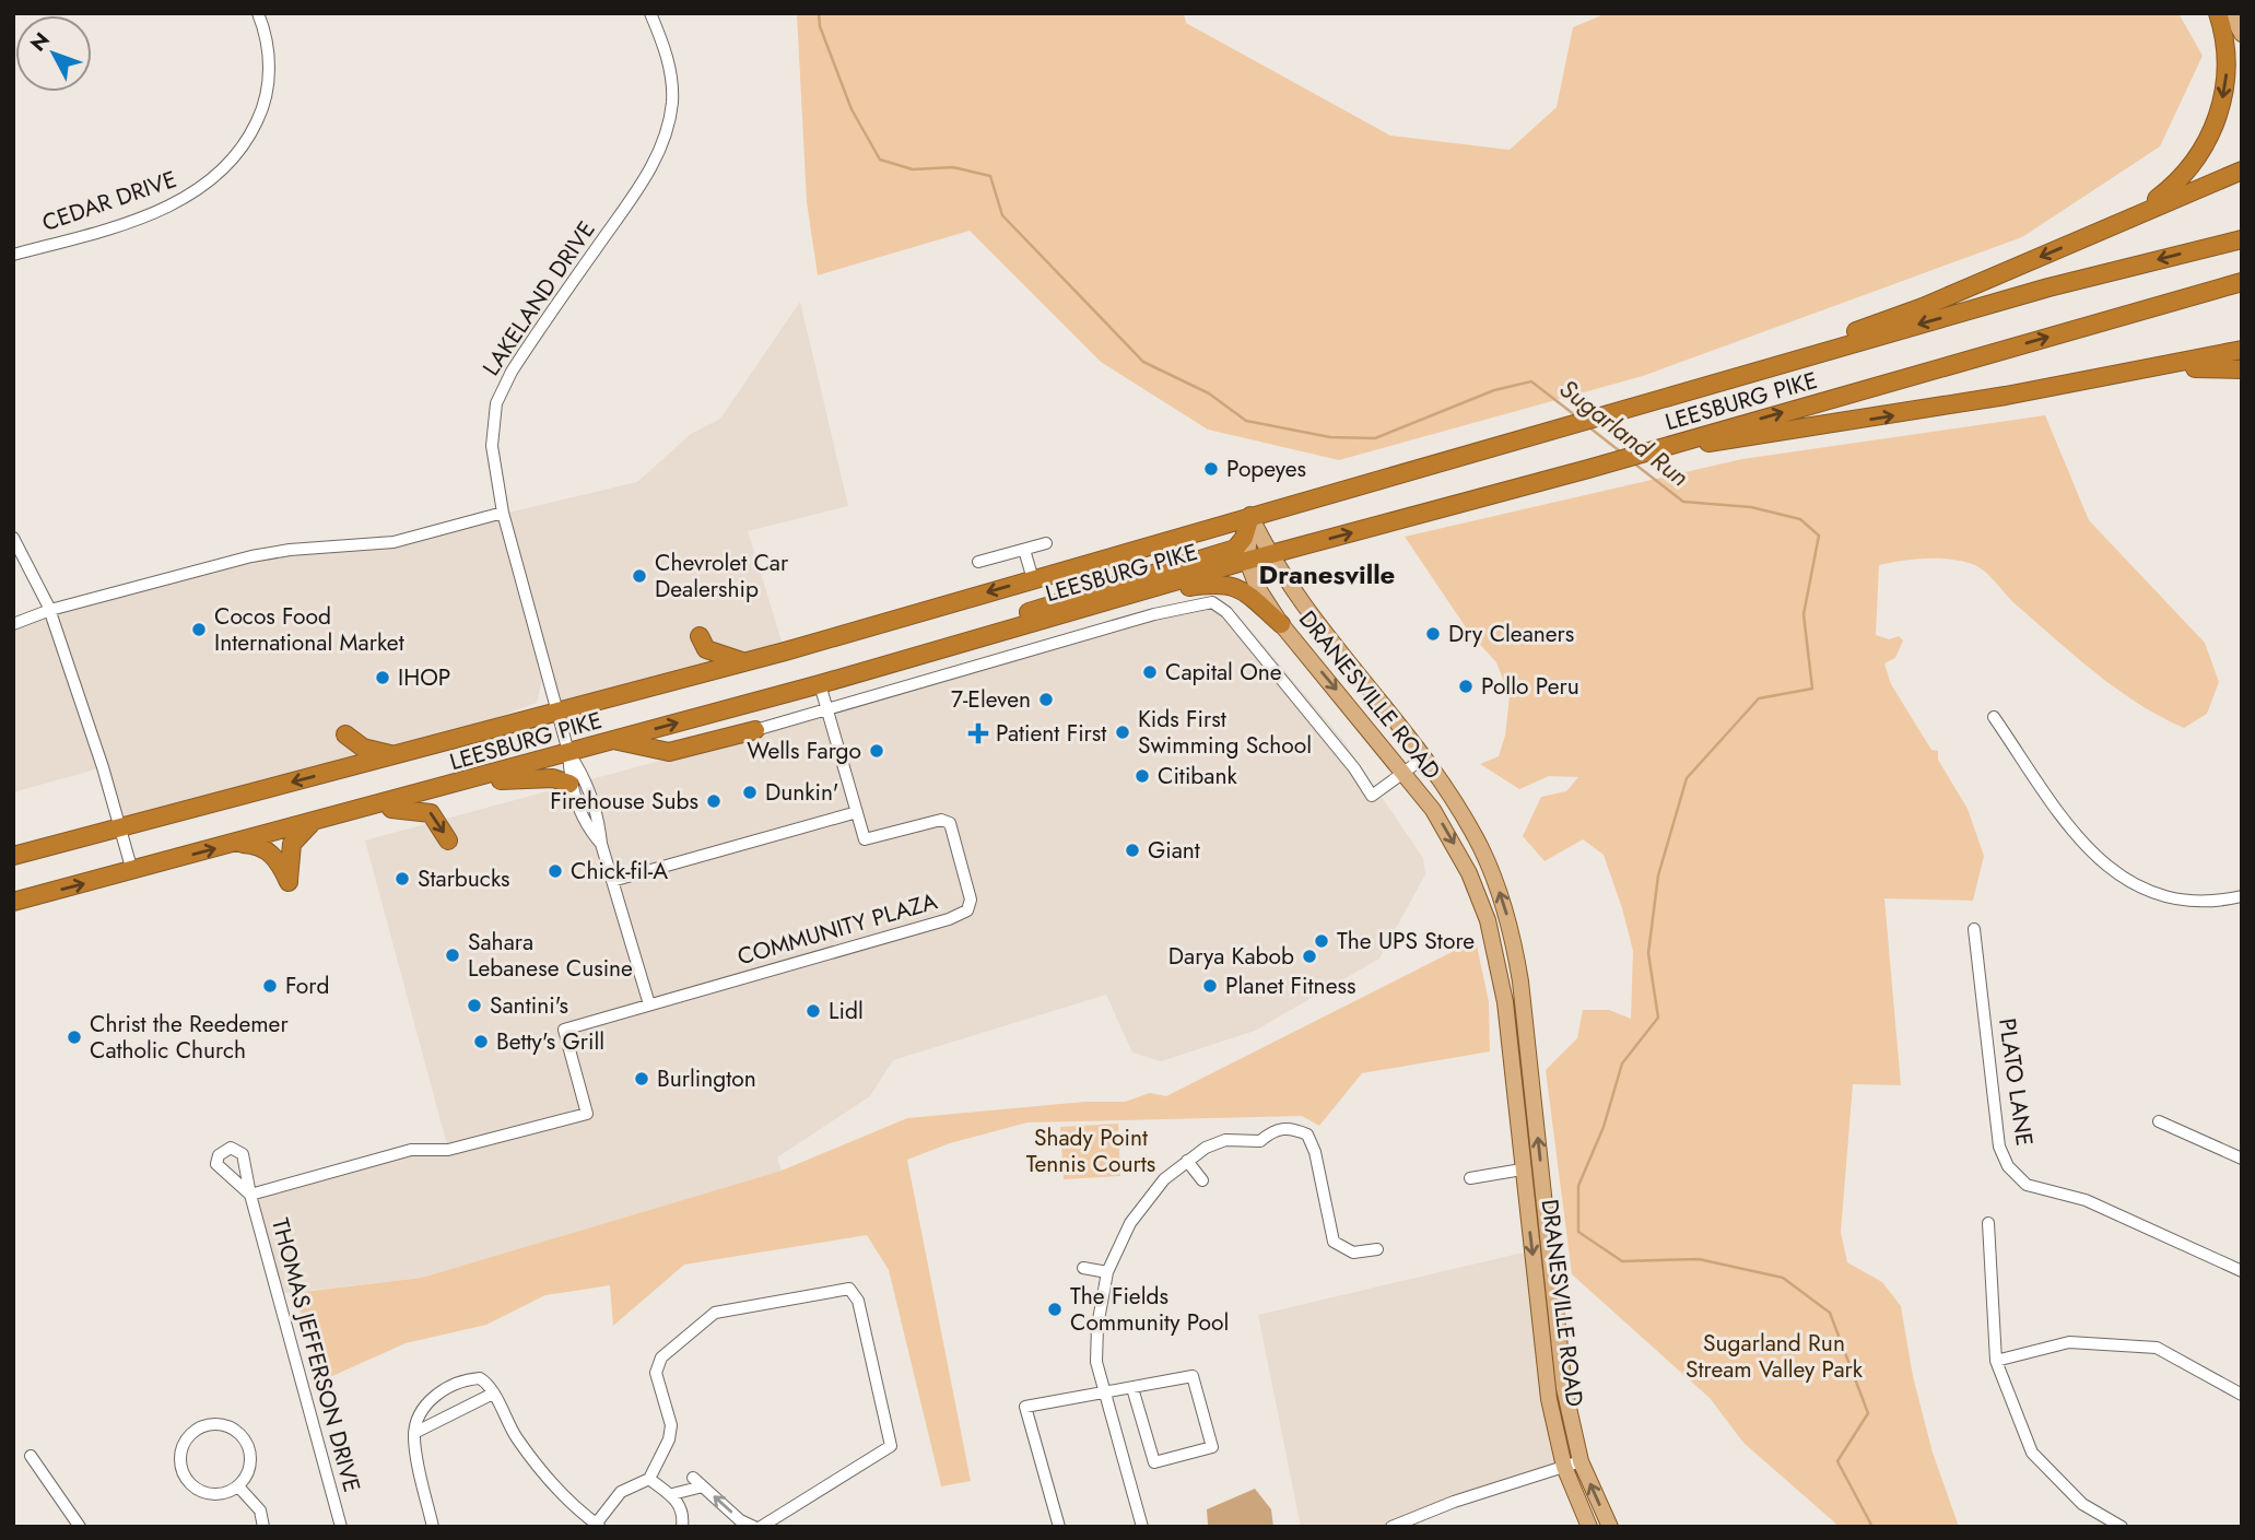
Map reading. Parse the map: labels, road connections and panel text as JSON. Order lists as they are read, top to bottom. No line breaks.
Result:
{"streets":{"highway":["LEESBURG PIKE"],"main road":["DRANESVILLE ROAD"],"street":["CEDAR DRIVE","LAKELAND DRIVE","COMMUNITY PLAZA","PLATO LANE","THOMAS JEFFERSON DRIVE"]},"crossings":[["LAKELAND DRIVE","LEESBURG PIKE"],["LEESBURG PIKE","DRANESVILLE ROAD"],["LEESBURG PIKE","COMMUNITY PLAZA"],["COMMUNITY PLAZA","THOMAS JEFFERSON DRIVE"]],"districts":["Dranesville"],"water":["Sugarland Run"],"parks":["Shady Point Tennis Courts","Sugarland Run Stream Valley Park"],"places":{"other":["Popeyes","Chevrolet Car Dealership","Cocos Food International Market","Dry Cleaners","Capital One","IHOP","Pollo Peru","7-Eleven","Kids First Swimming School","Wells Fargo","Citibank","Dunkin'","Firehouse Subs","Giant","Chick-fil-A","Starbucks","The UPS Store","Sahara Lebanese Cusine","Darya Kabob","Ford","Planet Fitness","Santini's","Lidl","Christ the Reedemer Catholic Church","Betty's Grill","Burlington","The Fields Community Pool"],"health":["Patient First"]},"north":"top left"}
